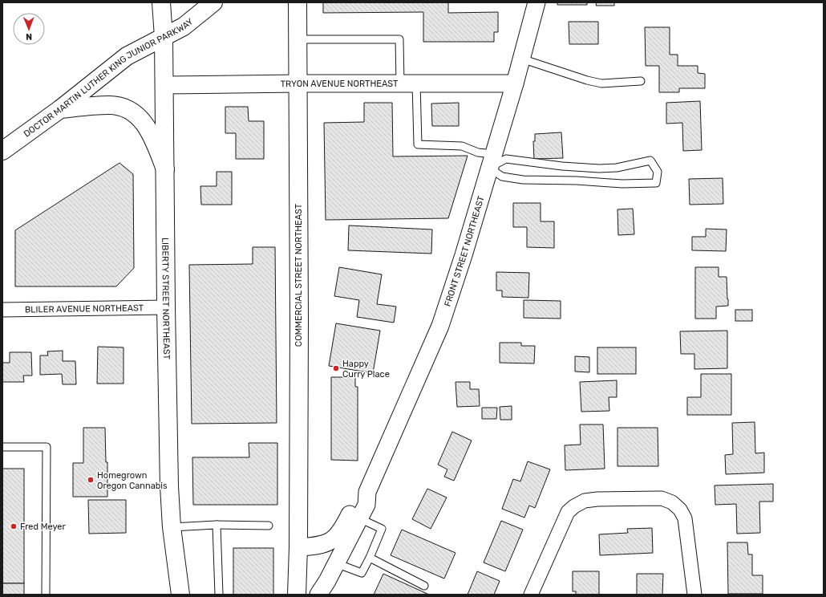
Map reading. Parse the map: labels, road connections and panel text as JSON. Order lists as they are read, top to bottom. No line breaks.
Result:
{"streets":{"main road":["DOCTOR MARTIN LUTHER KING JUNIOR PARKWAY","COMMERCIAL STREET NORTHEAST","LIBERTY STREET NORTHEAST"],"street":["TRYON AVENUE NORTHEAST","FRONT STREET NORTHEAST","BLILER AVENUE NORTHEAST"]},"crossings":[["DOCTOR MARTIN LUTHER KING JUNIOR PARKWAY","LIBERTY STREET NORTHEAST"],["TRYON AVENUE NORTHEAST","FRONT STREET NORTHEAST"],["TRYON AVENUE NORTHEAST","COMMERCIAL STREET NORTHEAST"],["TRYON AVENUE NORTHEAST","LIBERTY STREET NORTHEAST"],["FRONT STREET NORTHEAST","COMMERCIAL STREET NORTHEAST"],["LIBERTY STREET NORTHEAST","BLILER AVENUE NORTHEAST"]],"places":["Happy Curry Place","Homegrown Oregon Cannabis","Fred Meyer"],"north":"bottom"}
